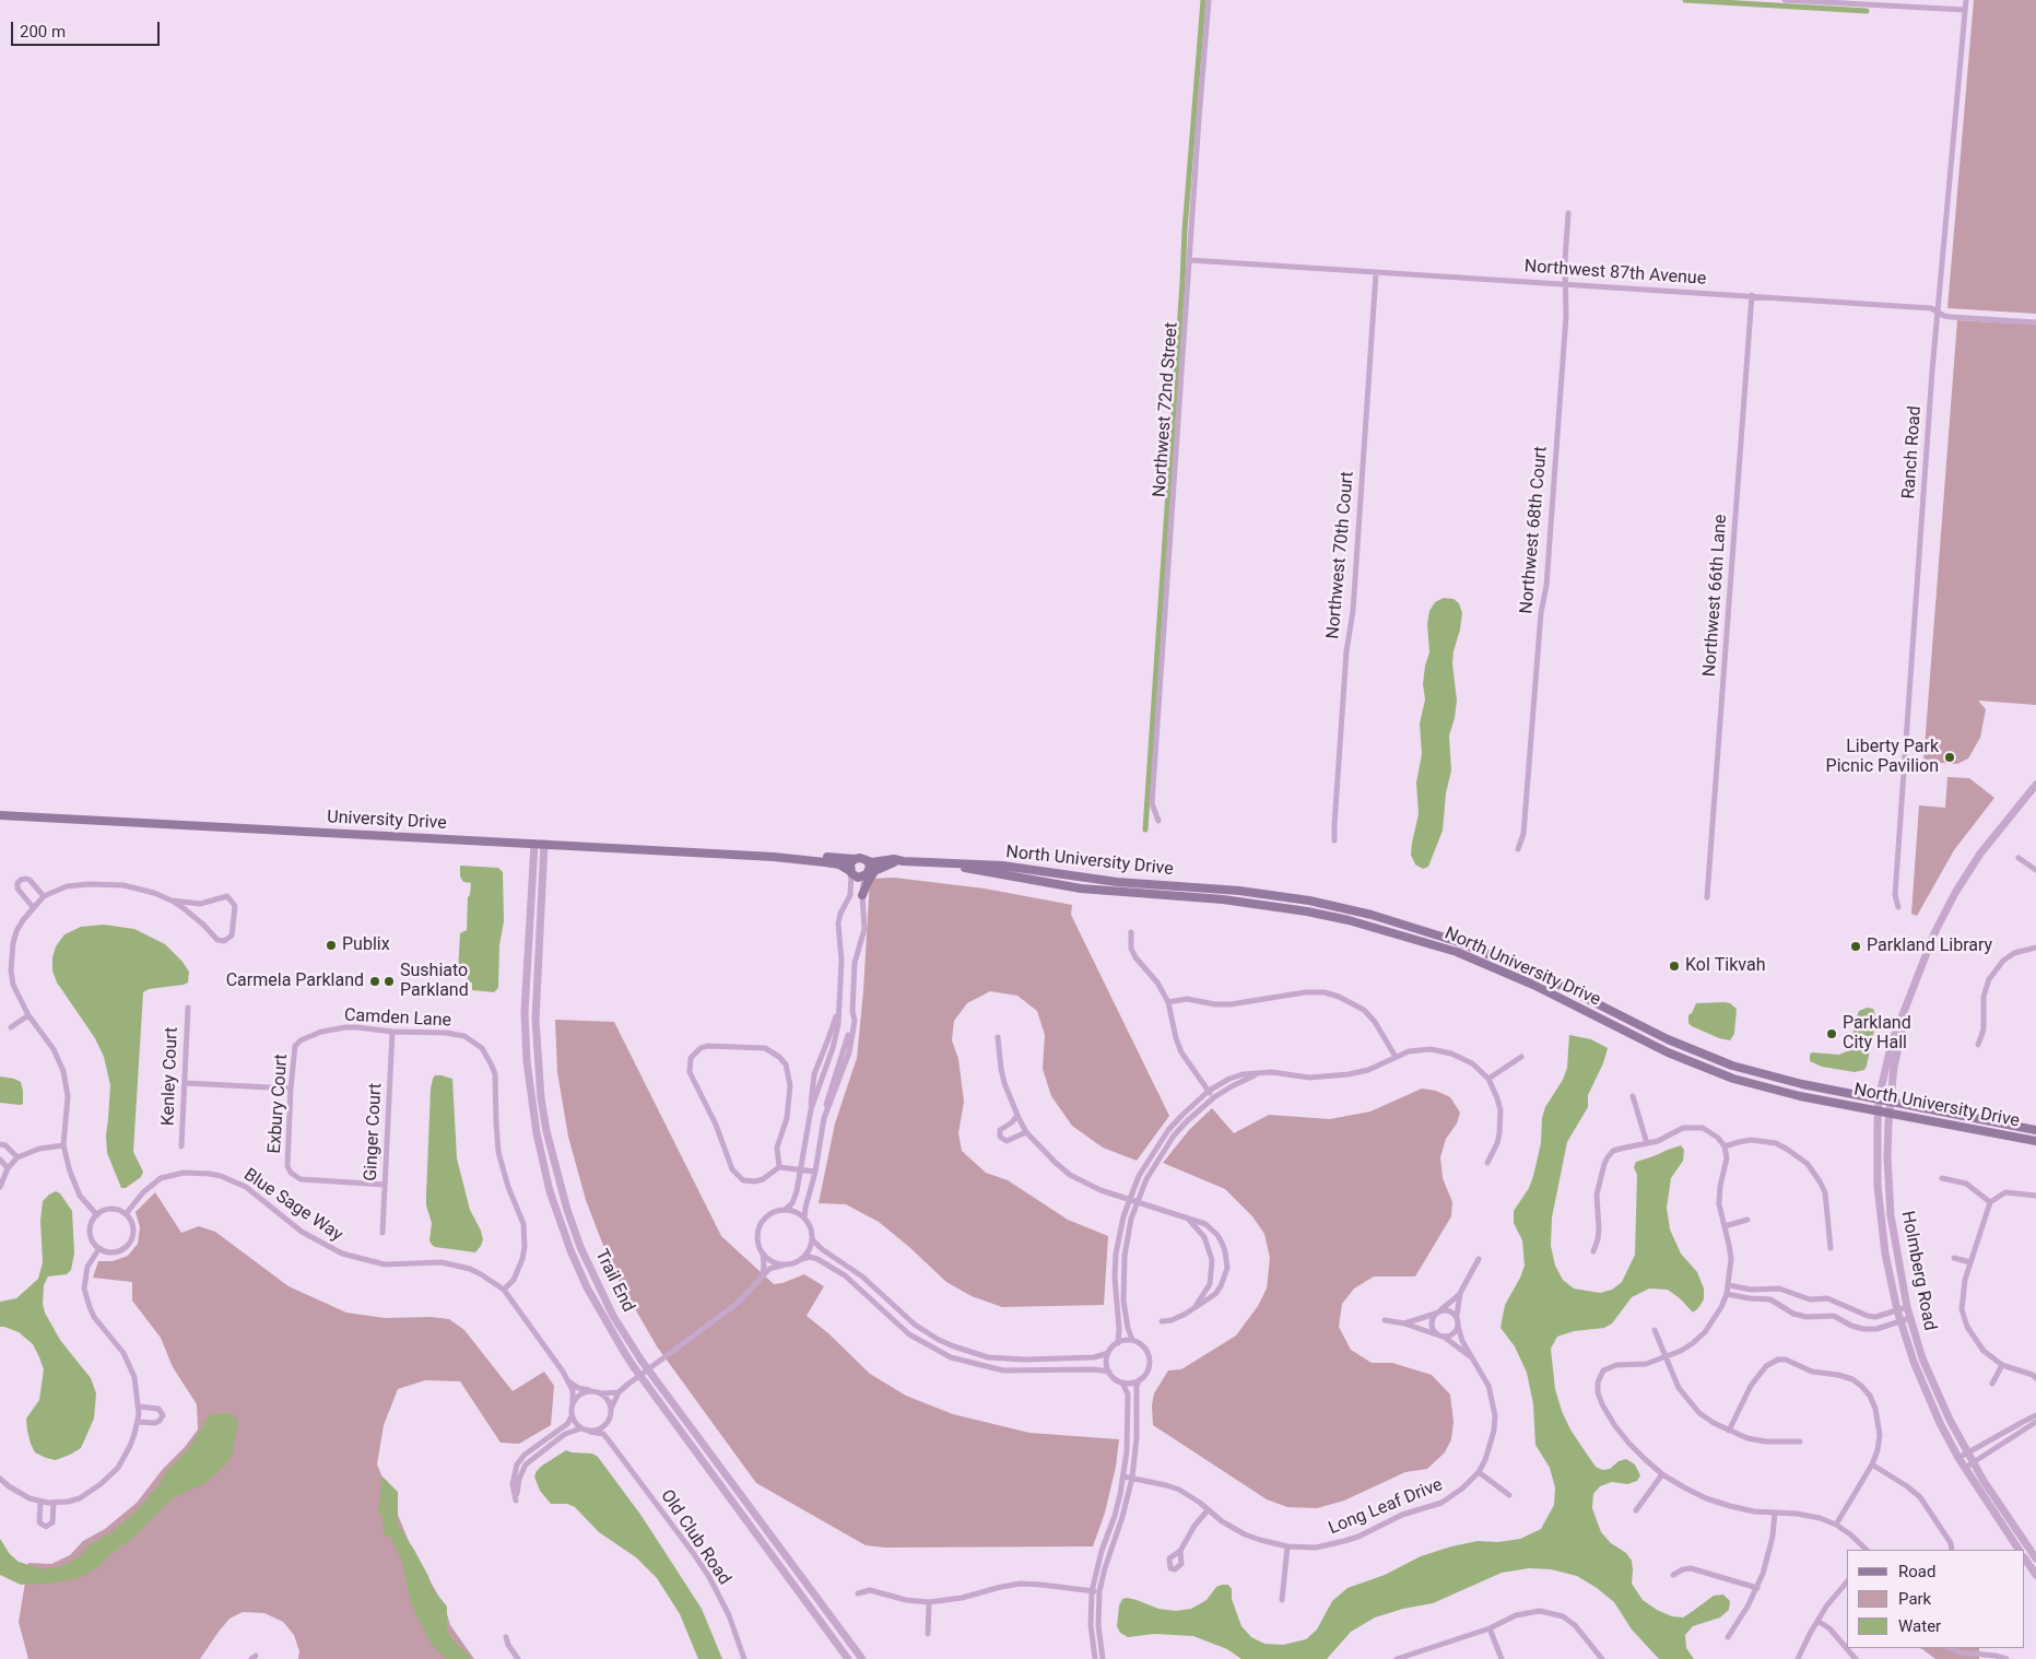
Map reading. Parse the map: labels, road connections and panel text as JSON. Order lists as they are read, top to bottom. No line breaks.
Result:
{"streets":{"main road":["University Drive","North University Drive"],"street":["Northwest 87th Avenue","Northwest 72nd Street","Ranch Road","Northwest 68th Court","Northwest 70th Court","Northwest 66th Lane","Camden Lane","Kenley Court","Exbury Court","Ginger Court","Blue Sage Way","Holmberg Road","Trail End","Long Leaf Drive","Old Club Road"]},"crossings":[["Northwest 87th Avenue","Northwest 72nd Street"],["Northwest 87th Avenue","Ranch Road"],["Northwest 87th Avenue","Northwest 68th Court"],["Northwest 87th Avenue","Northwest 70th Court"],["Northwest 87th Avenue","Northwest 66th Lane"],["University Drive","Trail End"],["North University Drive","Holmberg Road"],["Camden Lane","Exbury Court"],["Camden Lane","Ginger Court"],["Camden Lane","Blue Sage Way"],["Exbury Court","Ginger Court"],["Blue Sage Way","Old Club Road"]],"places":["Liberty Park Picnic Pavilion","Publix","Parkland Library","Kol Tikvah","Carmela Parkland","Sushiato Parkland","Parkland City Hall"],"legend":["Road","Park","Water"],"scale_bar":"200 m"}
